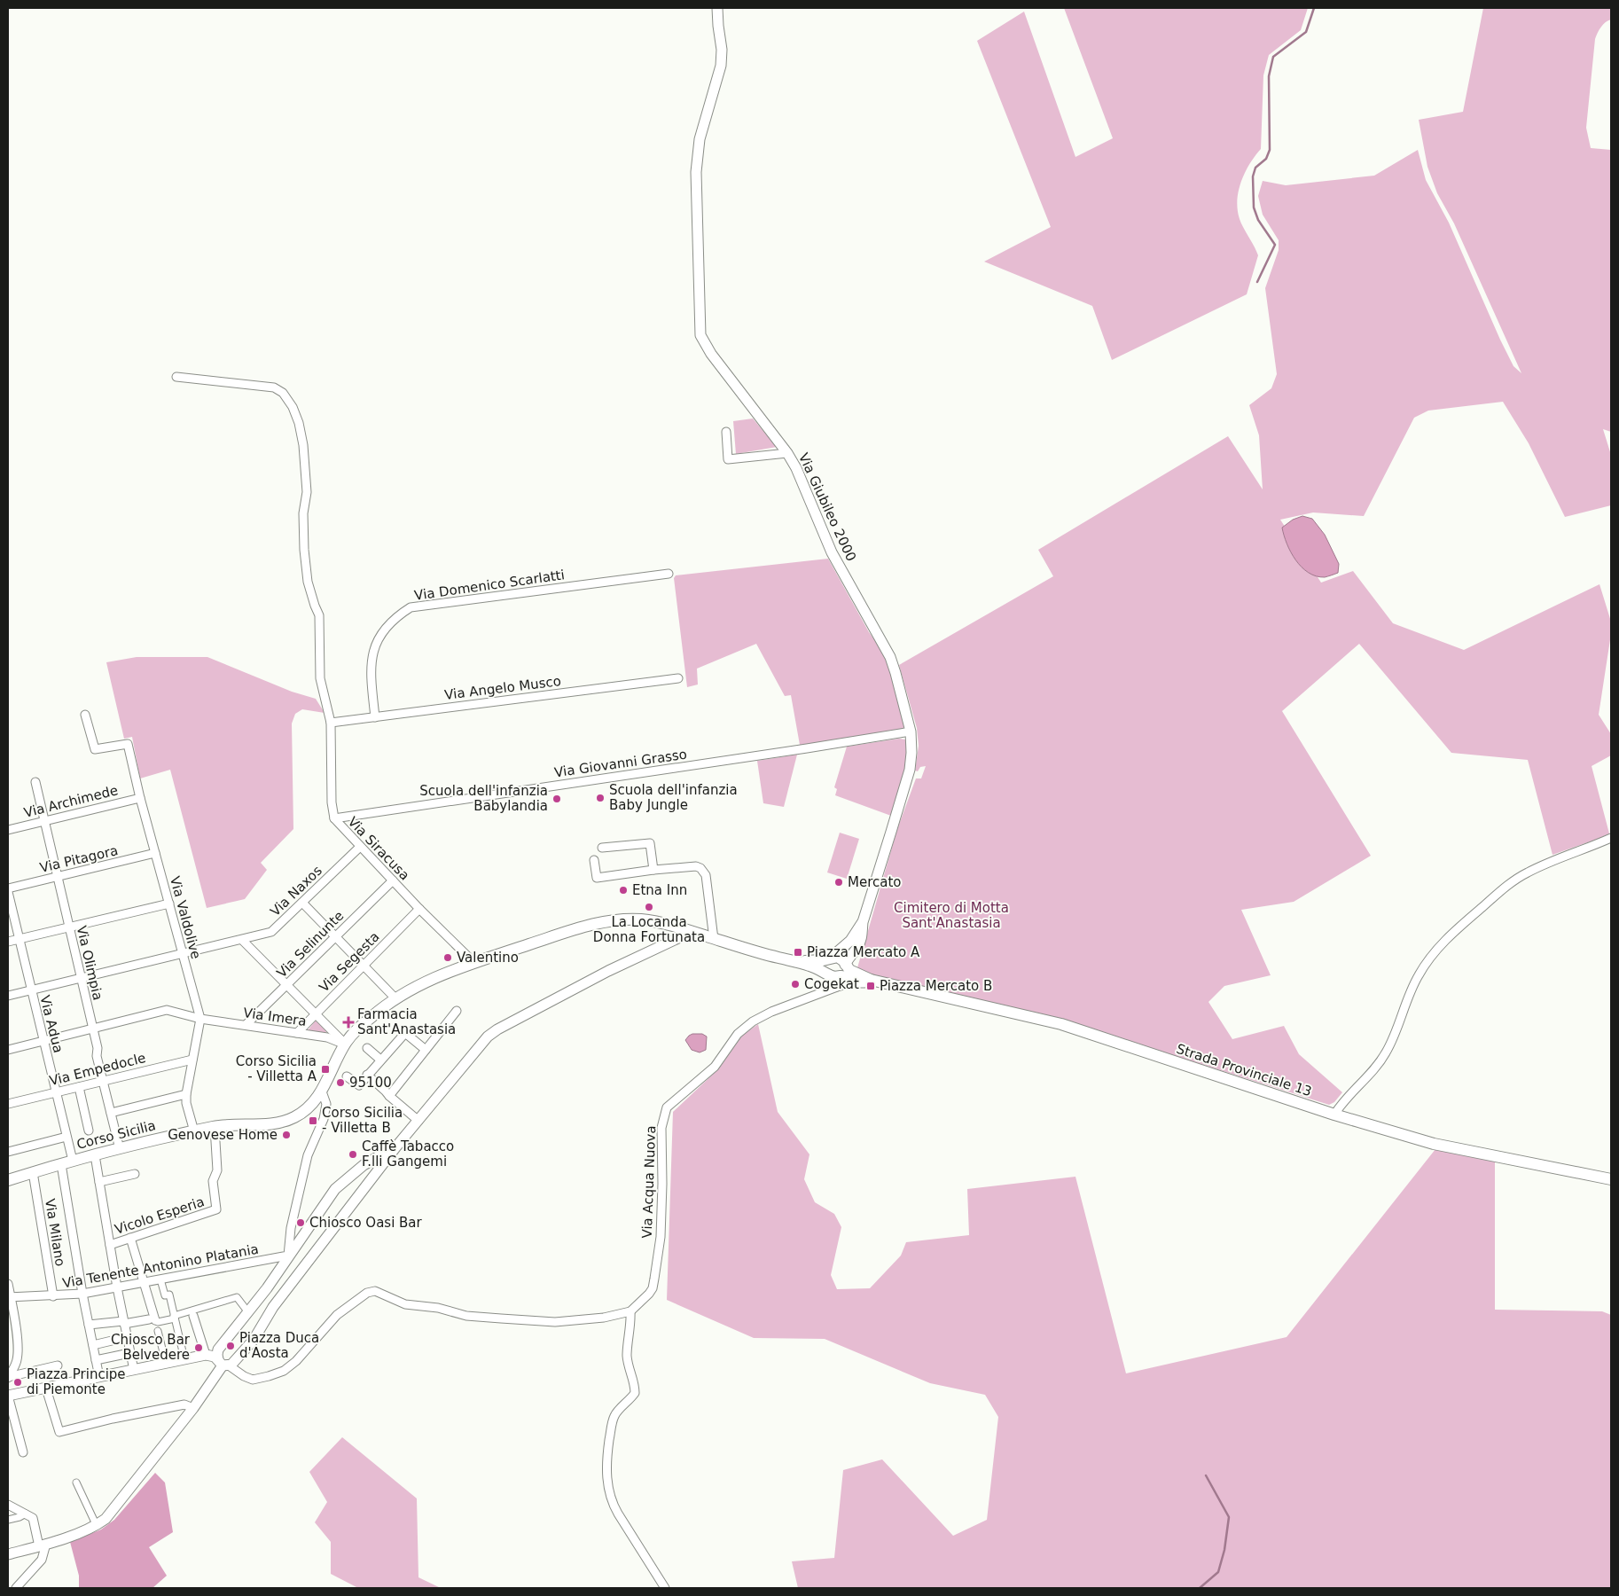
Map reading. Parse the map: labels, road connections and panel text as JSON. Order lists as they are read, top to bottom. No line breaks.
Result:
{"streets":{"main road":["Strada Provinciale 13","Corso Sicilia"],"street":["Via Giubileo 2000","Via Domenico Scarlatti","Via Angelo Musco","Via Giovanni Grasso","Via Archimede","Via Siracusa","Via Pitagora","Via Naxos","Via Valdolive","Via Selinunte","Via Segesta","Via Olimpia","Via Imera","Via Adua","Via Empedocle","Via Acqua Nuova","Vicolo Esperia","Via Milano","Via Tenente Antonino Platania"]},"crossings":[["Via Giubileo 2000","Via Giovanni Grasso"],["Via Domenico Scarlatti","Via Angelo Musco"],["Via Angelo Musco","Via Siracusa"],["Via Giovanni Grasso","Via Siracusa"],["Via Archimede","Via Valdolive"],["Via Archimede","Via Olimpia"],["Via Siracusa","Via Naxos"],["Via Siracusa","Via Selinunte"],["Via Siracusa","Via Segesta"],["Via Siracusa","Corso Sicilia"],["Via Pitagora","Via Valdolive"],["Via Pitagora","Via Olimpia"],["Via Naxos","Via Valdolive"],["Via Naxos","Via Olimpia"],["Via Naxos","Via Adua"],["Via Valdolive","Via Imera"],["Via Valdolive","Via Empedocle"],["Via Valdolive","Corso Sicilia"],["Via Selinunte","Via Imera"],["Via Segesta","Via Imera"],["Via Olimpia","Via Imera"],["Via Olimpia","Via Empedocle"],["Via Olimpia","Corso Sicilia"],["Via Imera","Via Adua"],["Via Imera","Corso Sicilia"],["Via Adua","Via Empedocle"],["Via Adua","Corso Sicilia"],["Strada Provinciale 13","Via Acqua Nuova"],["Corso Sicilia","Vicolo Esperia"],["Corso Sicilia","Via Milano"],["Via Milano","Via Tenente Antonino Platania"]],"parks":["Cimitero di Motta Sant'Anastasia"],"places":{"other":["Scuola dell'infanzia Baby Jungle","Scuola dell'infanzia Babylandia","Mercato","Etna Inn","La Locanda Donna Fortunata","Valentino","Cogekat","95100","Genovese Home","Caffè Tabacco F.lli Gangemi","Chiosco Oasi Bar","Piazza Duca d'Aosta","Chiosco Bar Belvedere","Piazza Principe di Piemonte"],"transit":["Piazza Mercato A","Piazza Mercato B","Corso Sicilia - Villetta A","Corso Sicilia - Villetta B"],"health":["Farmacia Sant'Anastasia"]}}
